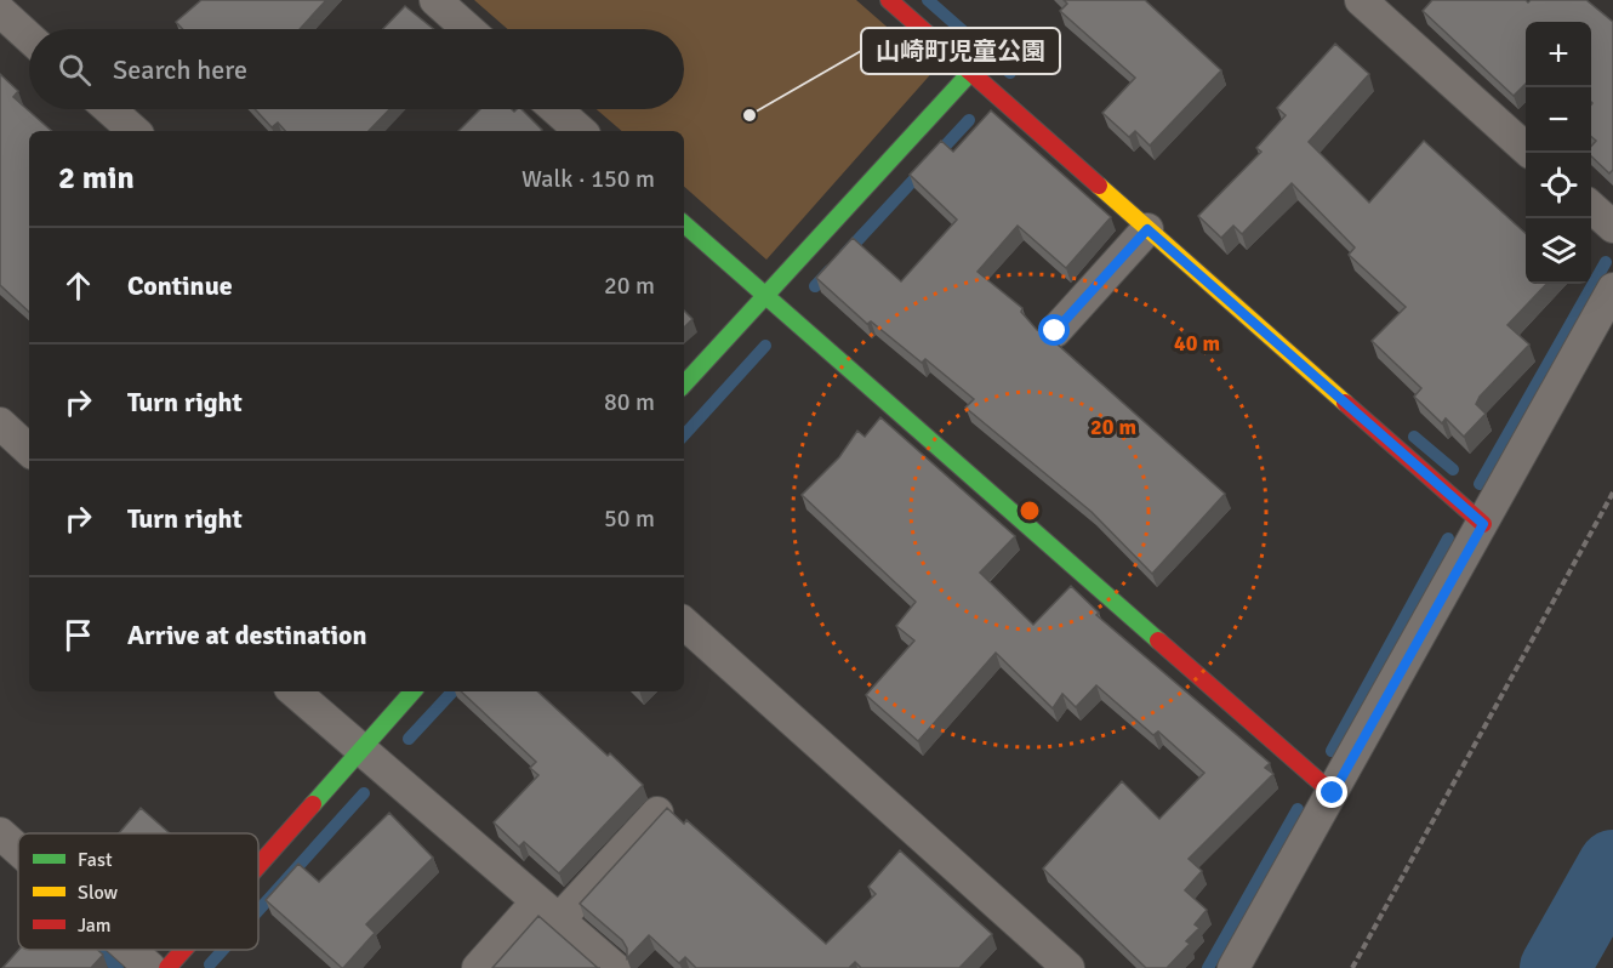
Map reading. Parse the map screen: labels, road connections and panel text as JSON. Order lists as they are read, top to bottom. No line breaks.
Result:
{"places":["山崎町児童公園"],"legend":["Fast","Slow","Jam"],"page":{"map_buttons":["+","−"],"search":"Search here","heading":["2 min","Walk · 150 m"],"list":[["Continue","20 m"],["Turn right","80 m"],["Turn right","50 m"],"Arrive at destination"]},"rings":["40 m","20 m"]}
